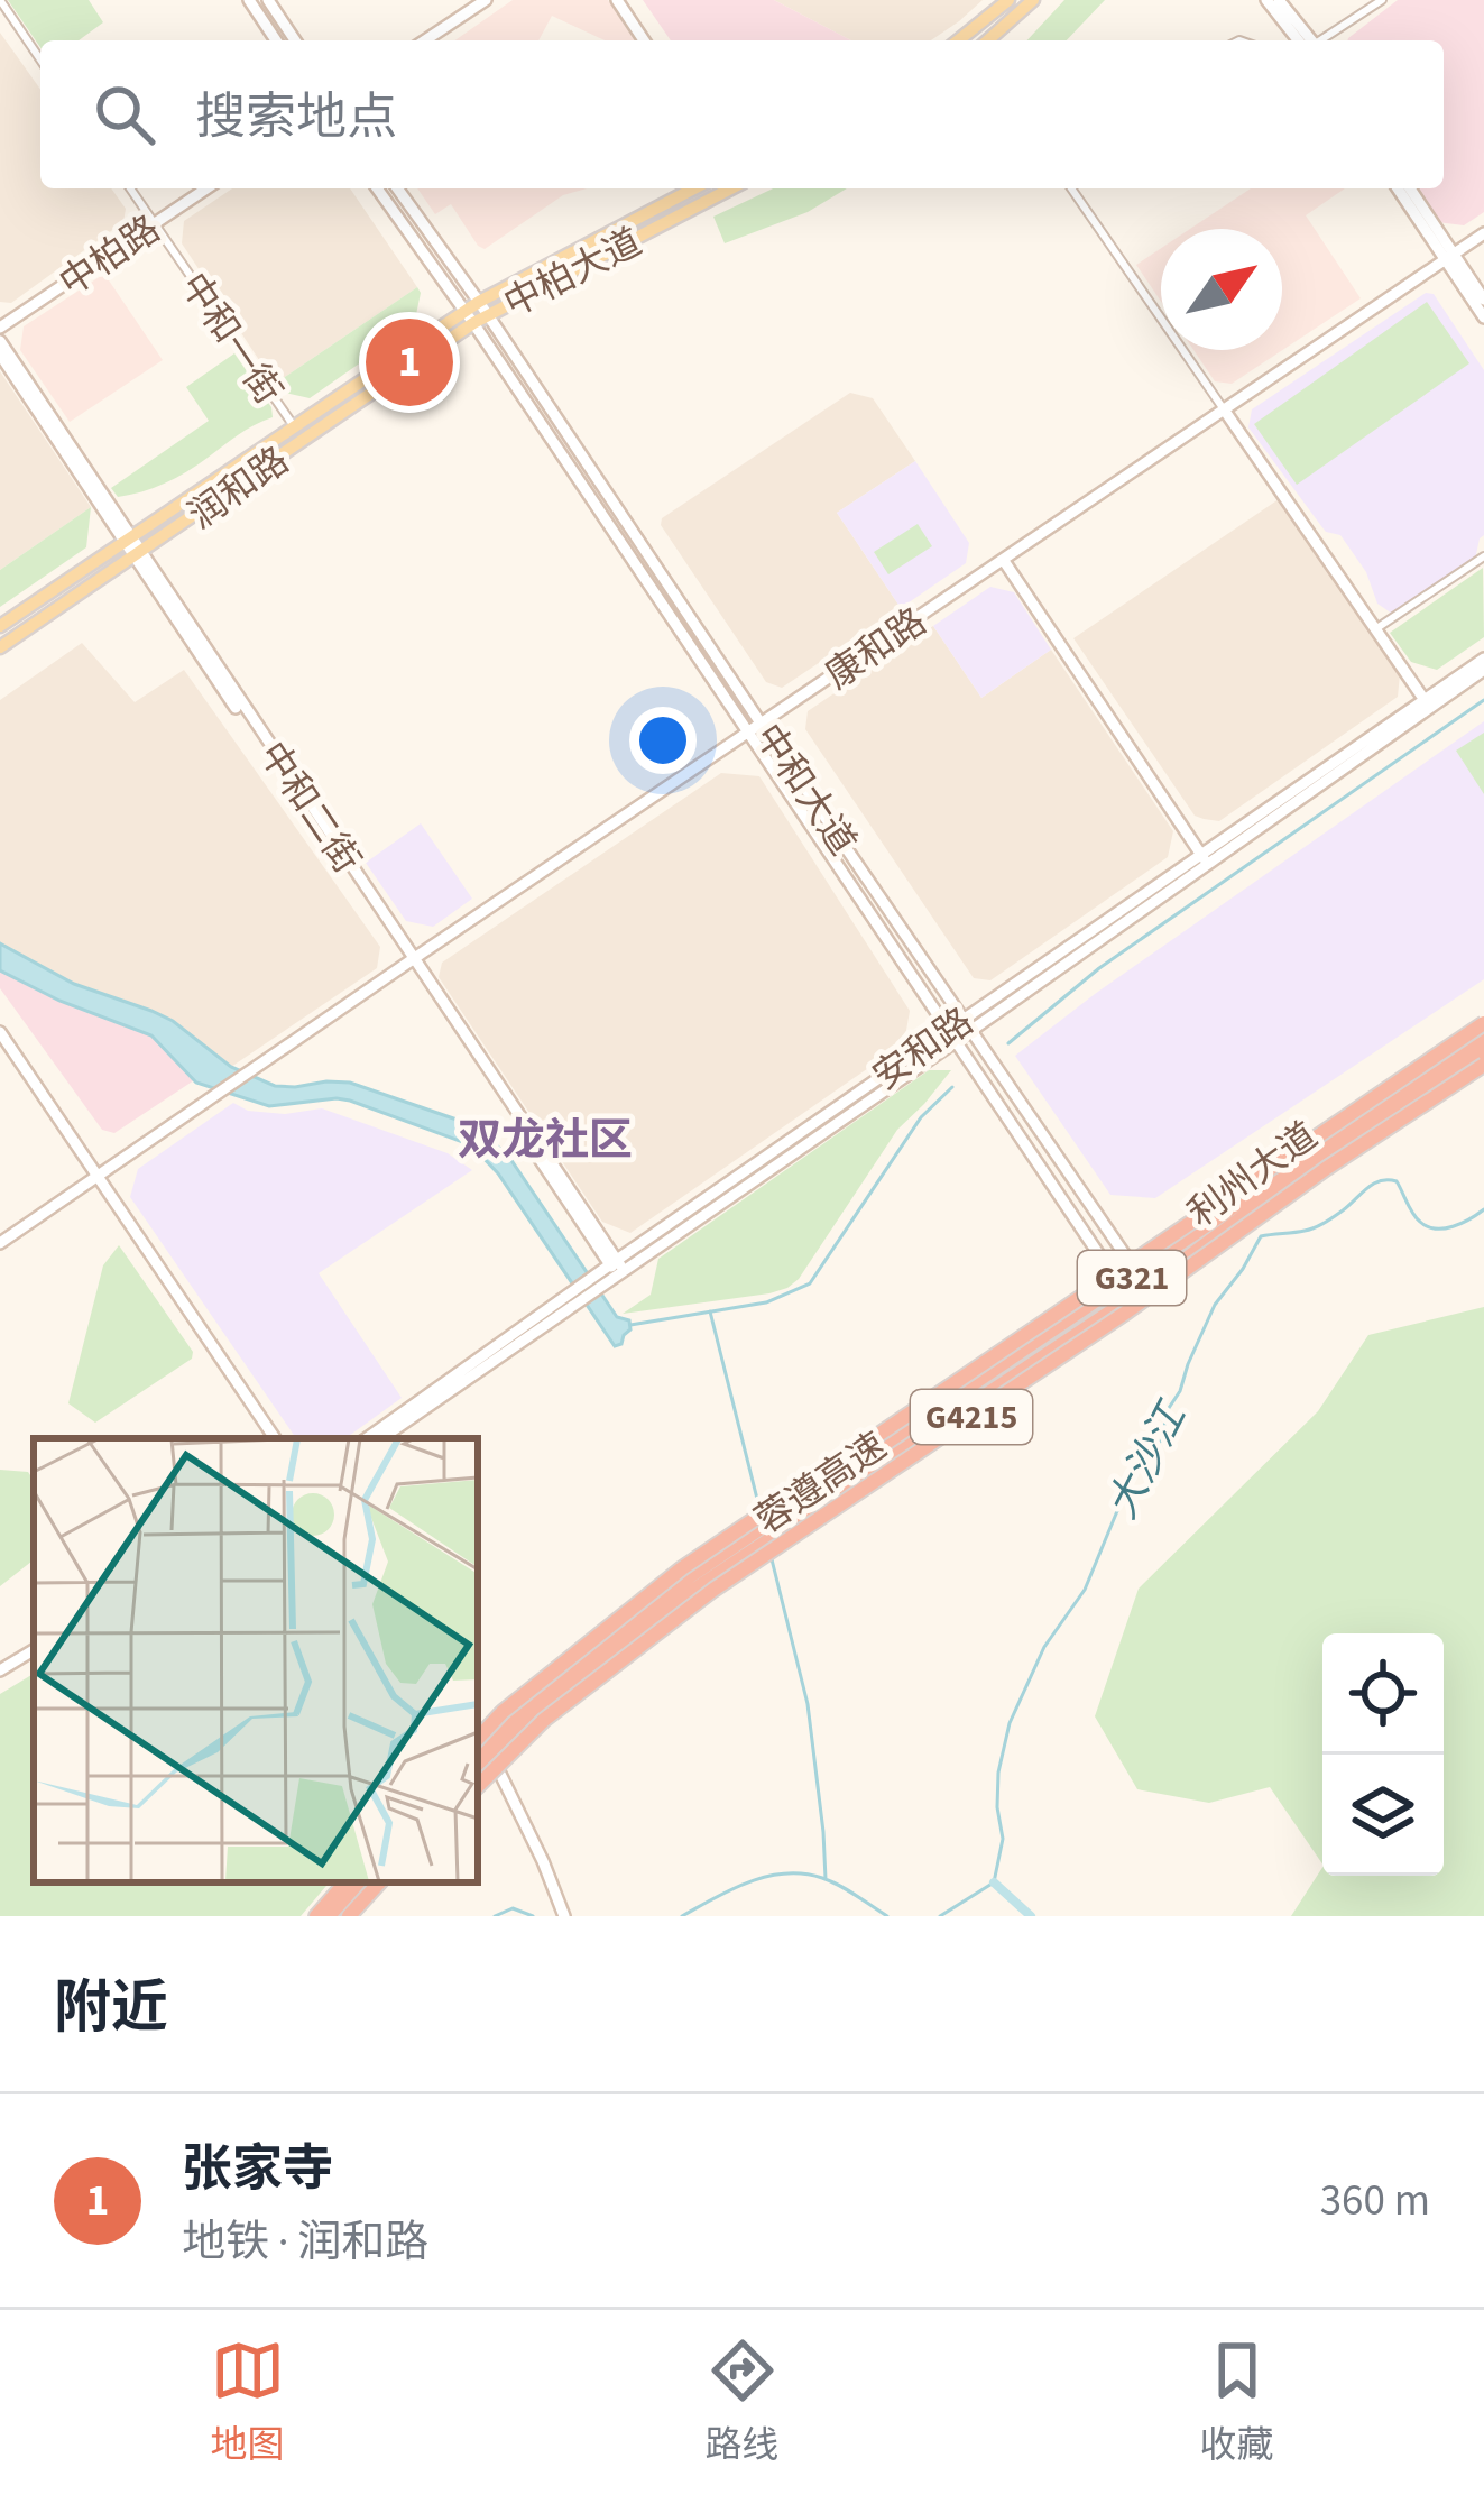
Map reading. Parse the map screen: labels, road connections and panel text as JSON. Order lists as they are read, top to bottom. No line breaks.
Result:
{"streets":{"highway":["利州大道","G321","G4215","蓉遵高速"],"main road":["中柏大道","润和路"],"street":["中柏路","中和一街","康和路","中和大道","中和二街","安和路"]},"crossings":[["中柏路","中和一街"],["中柏大道","润和路"],["中柏大道","中和大道"],["中和一街","润和路"],["润和路","中和大道"],["润和路","中和二街"],["康和路","中和大道"],["康和路","中和二街"],["中和大道","安和路"],["中和大道","利州大道"],["中和二街","安和路"],["利州大道","蓉遵高速"]],"districts":["双龙社区"],"water":["大沙江"],"north":"top right","page":{"search":"搜索地点","pins":"1","heading":"附近","list":[{"mark":"1","name":"张家寺","note":"地铁 · 润和路","value":"360 m"}],"nav":["地图","路线","收藏"]}}
